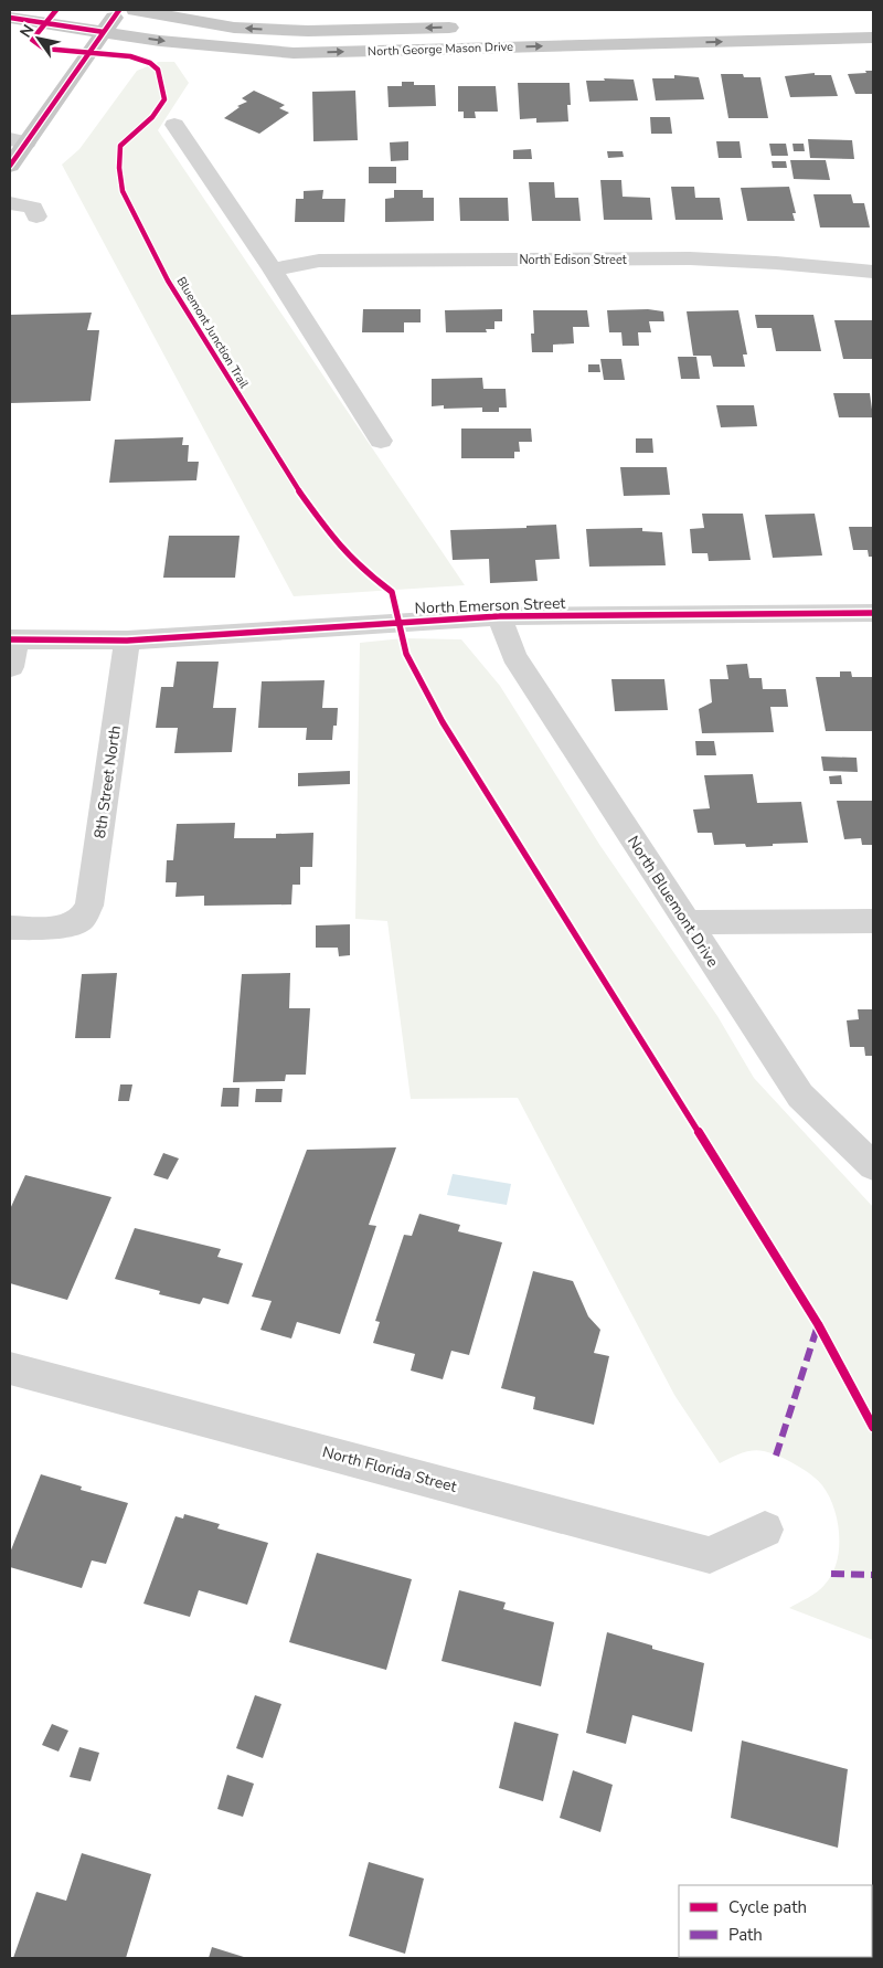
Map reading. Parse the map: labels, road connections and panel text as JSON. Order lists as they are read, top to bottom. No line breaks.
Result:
{"streets":{"main road":["North George Mason Drive"],"street":["North Edison Street","North Emerson Street","8th Street North","North Bluemont Drive","North Florida Street"],"cycle path":["Bluemont Junction Trail"]},"crossings":[["North Emerson Street","8th Street North"],["North Emerson Street","North Bluemont Drive"]],"legend":["Cycle path","Path"],"north":"top left"}
